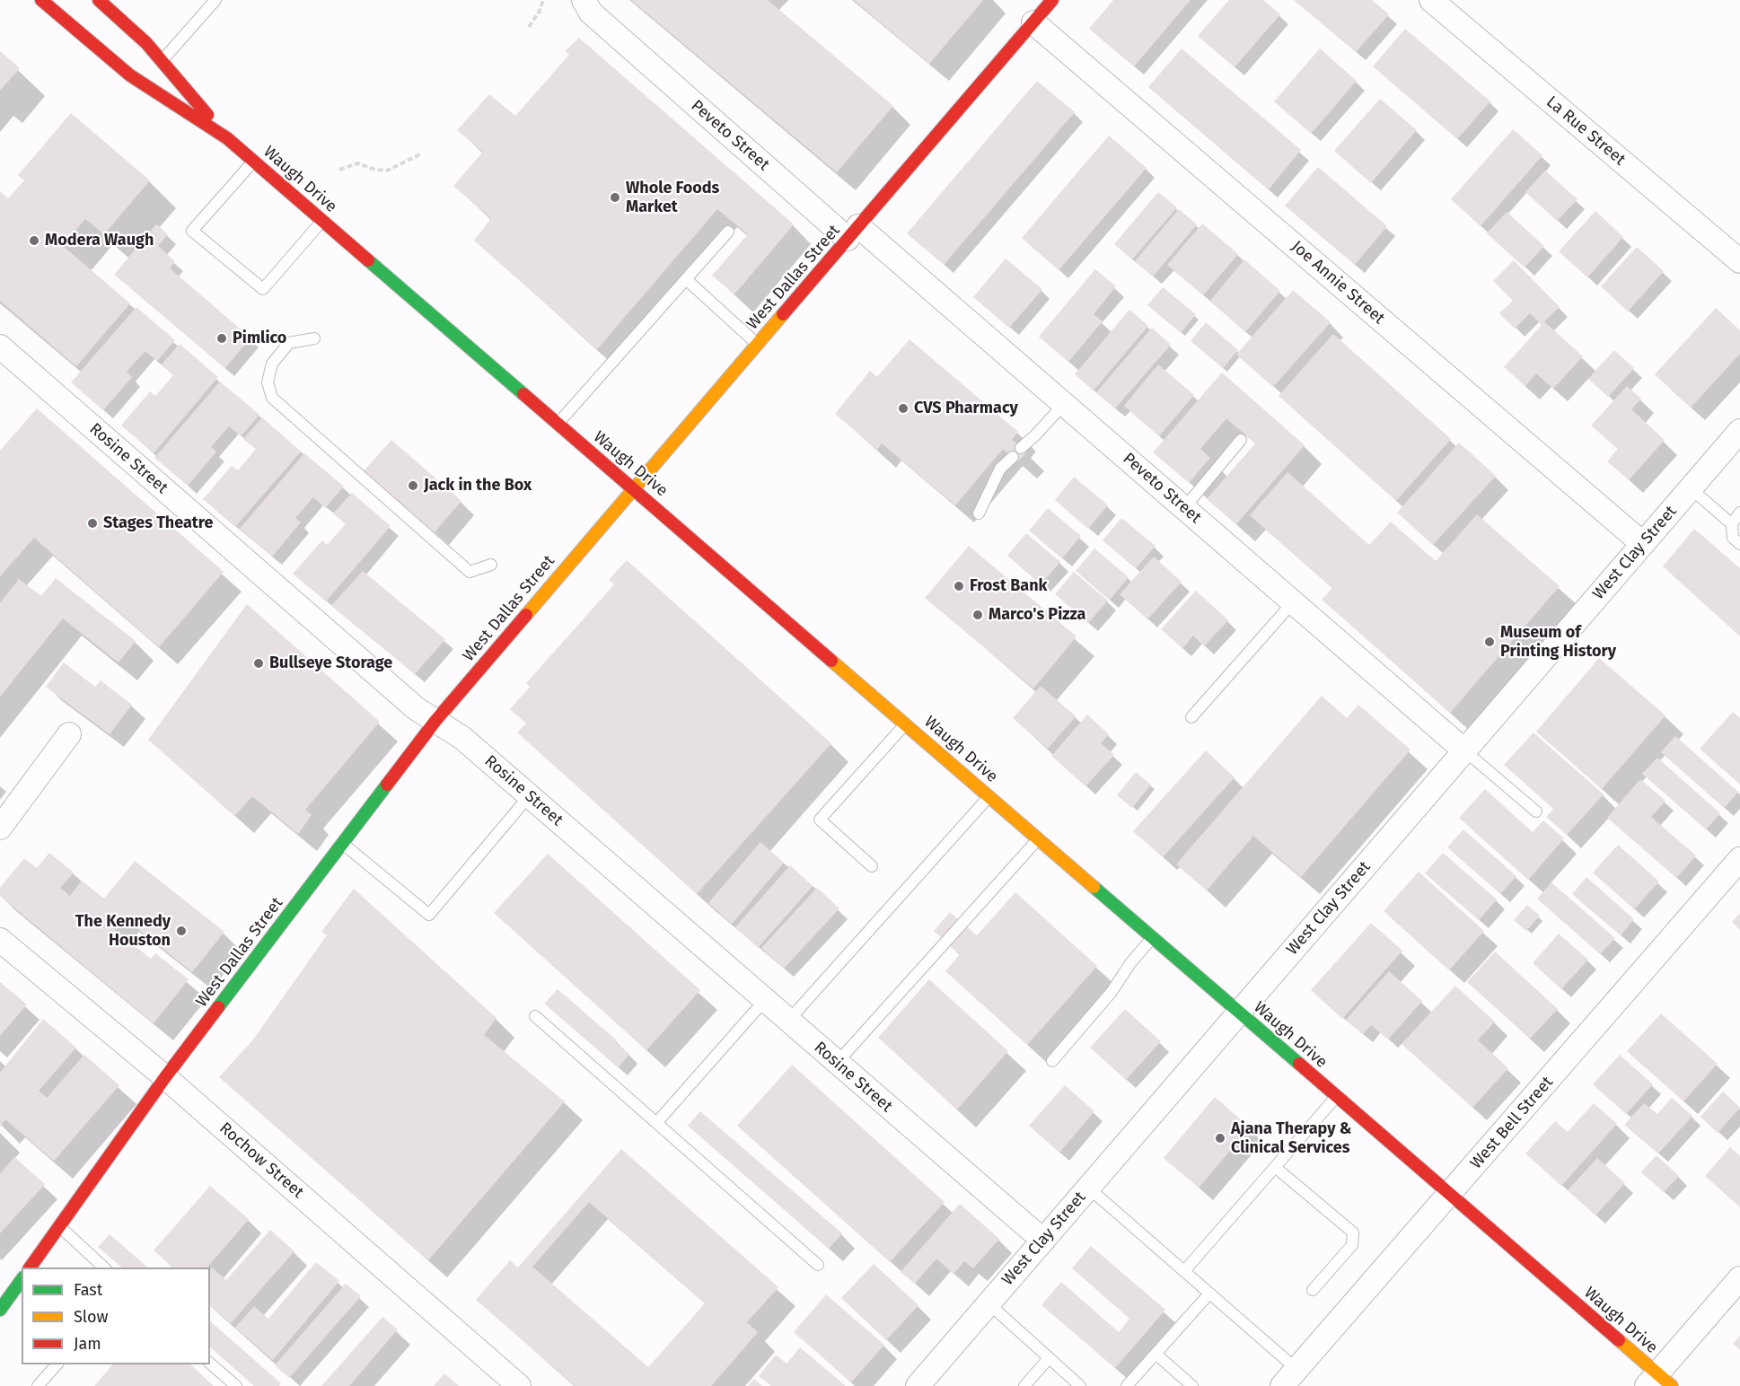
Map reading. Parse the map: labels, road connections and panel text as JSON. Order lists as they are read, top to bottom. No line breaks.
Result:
{"streets":{"main road":["Waugh Drive","West Dallas Street"],"street":["La Rue Street","Peveto Street","Joe Annie Street","Rosine Street","West Clay Street","West Bell Street","Rochow Street"]},"crossings":[["Peveto Street","West Dallas Street"],["Peveto Street","West Clay Street"],["Waugh Drive","West Dallas Street"],["Waugh Drive","West Clay Street"],["Waugh Drive","West Bell Street"],["West Dallas Street","Joe Annie Street"],["West Dallas Street","Rosine Street"],["West Dallas Street","Rochow Street"],["Joe Annie Street","West Clay Street"],["Rosine Street","West Clay Street"]],"places":["Whole Foods Market","Modera Waugh","Pimlico","CVS Pharmacy","Jack in the Box","Stages Theatre","Frost Bank","Marco's Pizza","Museum of Printing History","Bullseye Storage","The Kennedy Houston","Ajana Therapy & Clinical Services"],"legend":["Fast","Slow","Jam"]}
